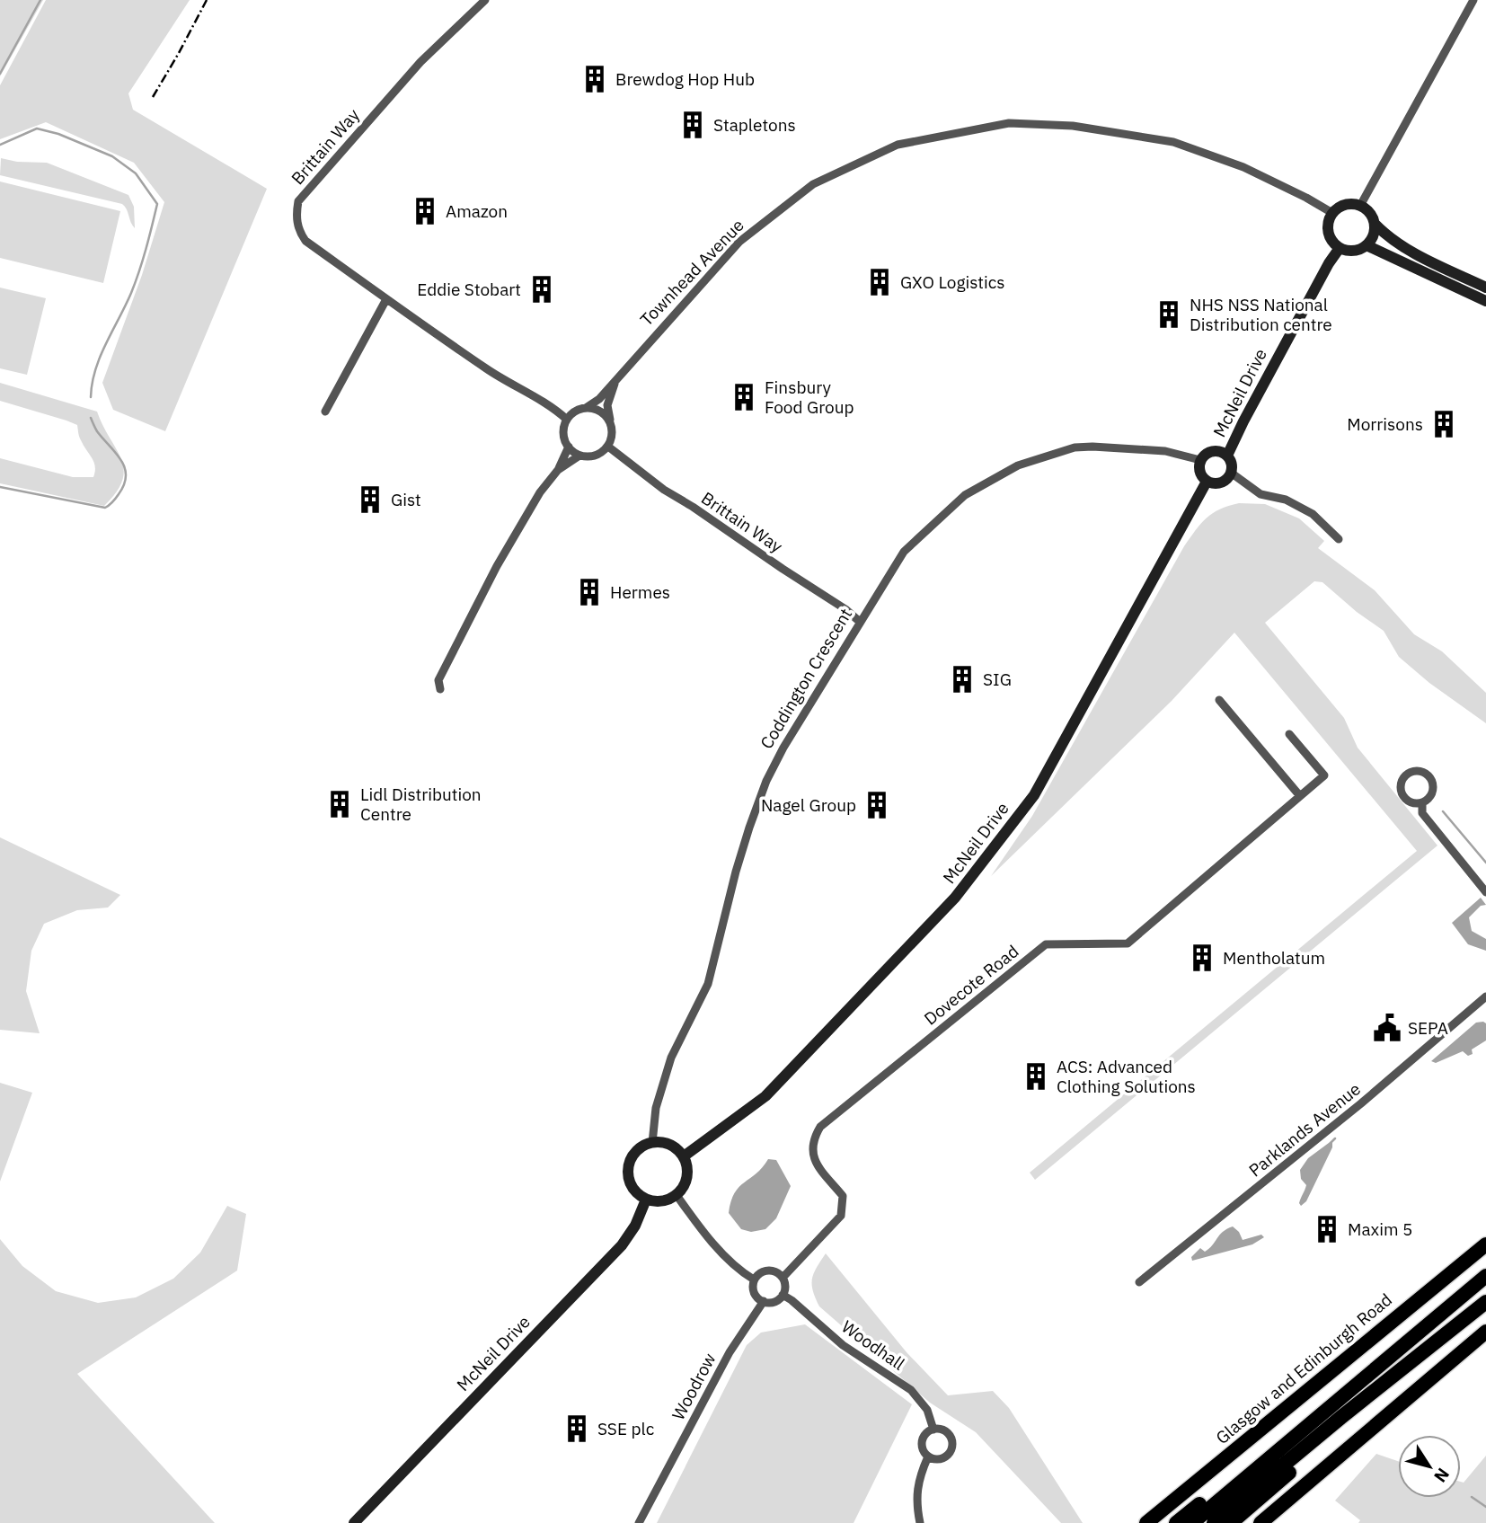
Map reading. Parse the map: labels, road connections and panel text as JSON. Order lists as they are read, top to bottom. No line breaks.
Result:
{"streets":{"highway":["Glasgow and Edinburgh Road"],"street":["Brittain Way","Townhead Avenue","McNeil Drive","Coddington Crescent","Dovecote Road","Parklands Avenue","Woodhall","Woodrow"]},"crossings":[["Brittain Way","Townhead Avenue"],["Brittain Way","Coddington Crescent"],["Townhead Avenue","McNeil Drive"],["McNeil Drive","Coddington Crescent"],["Dovecote Road","Woodhall"],["Dovecote Road","Woodrow"],["Woodhall","Woodrow"]],"places":{"building":["Brewdog Hop Hub","Stapletons","Amazon","GXO Logistics","Eddie Stobart","NHS NSS National Distribution centre","Finsbury Food Group","Morrisons","Gist","Hermes","SIG","Lidl Distribution Centre","Nagel Group","Mentholatum","ACS: Advanced Clothing Solutions","Maxim 5","SSE plc"],"public building":["SEPA"]},"north":"bottom right"}
